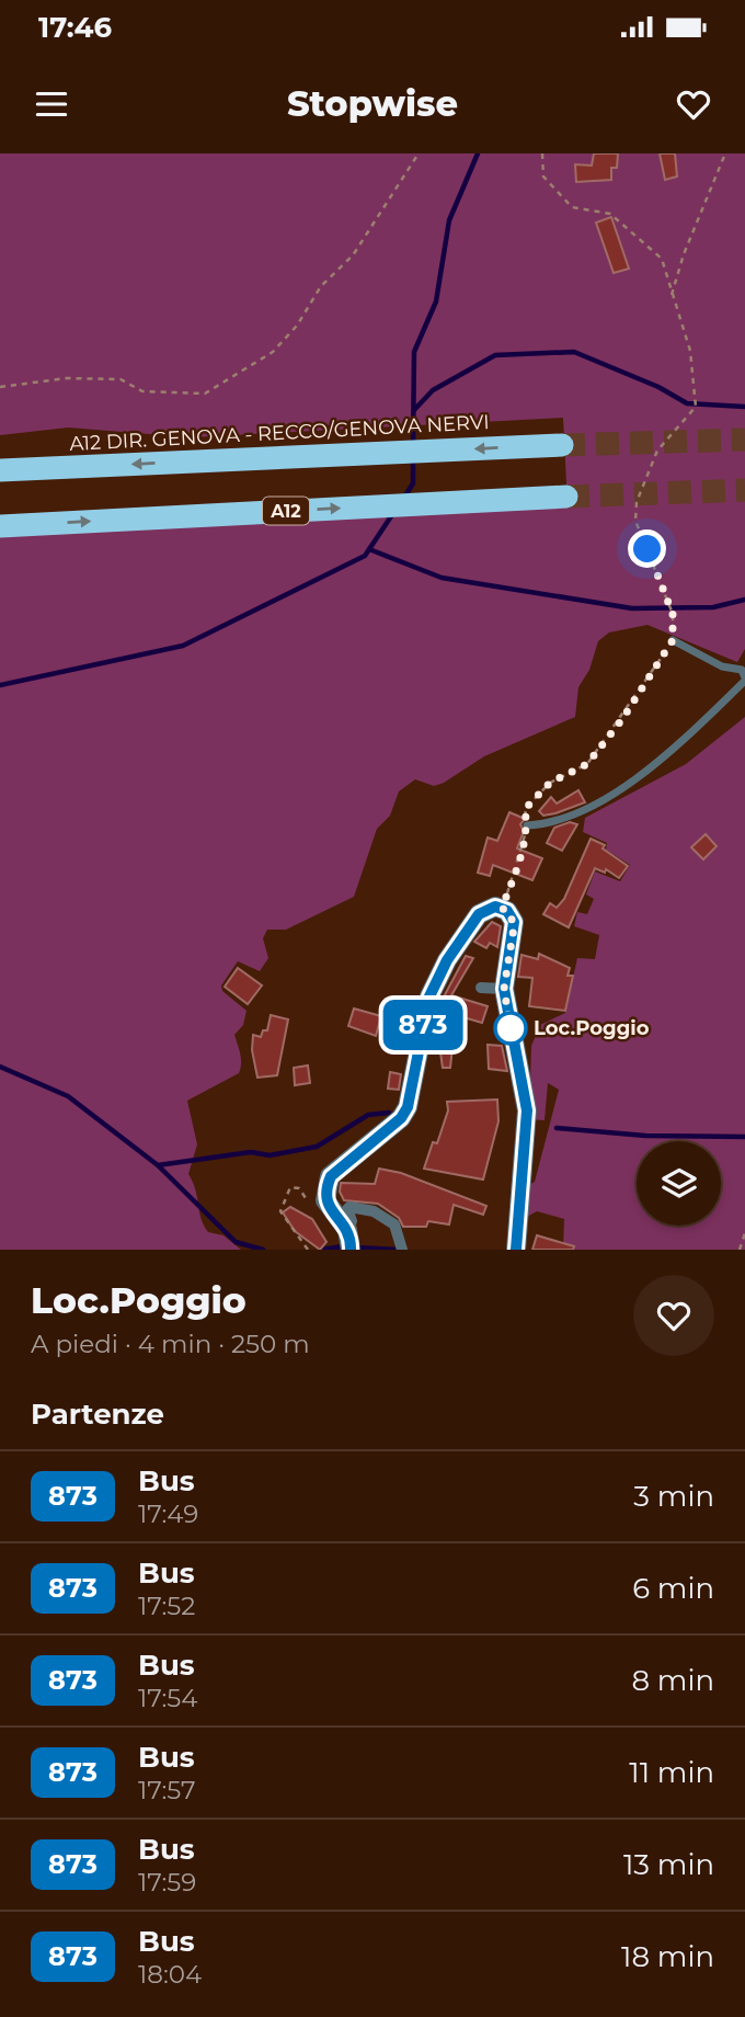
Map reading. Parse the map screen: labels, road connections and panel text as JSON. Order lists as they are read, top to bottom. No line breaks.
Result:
{"streets":{"highway":["A12 DIR. GENOVA - RECCO/GENOVA NERVI","A12"]},"places":["Loc.Poggio"],"lines":["bus line 873"],"page":{"status":"17:46","header":"Stopwise","on_map":"873","heading":[["Loc.Poggio","A piedi · 4 min · 250 m"],"Partenze"],"list":[{"mark":"873","name":"Bus","note":"17:49","value":"3 min"},{"mark":"873","name":"Bus","note":"17:52","value":"6 min"},{"mark":"873","name":"Bus","note":"17:54","value":"8 min"},{"mark":"873","name":"Bus","note":"17:57","value":"11 min"},{"mark":"873","name":"Bus","note":"17:59","value":"13 min"},{"mark":"873","name":"Bus","note":"18:04","value":"18 min"}]}}
